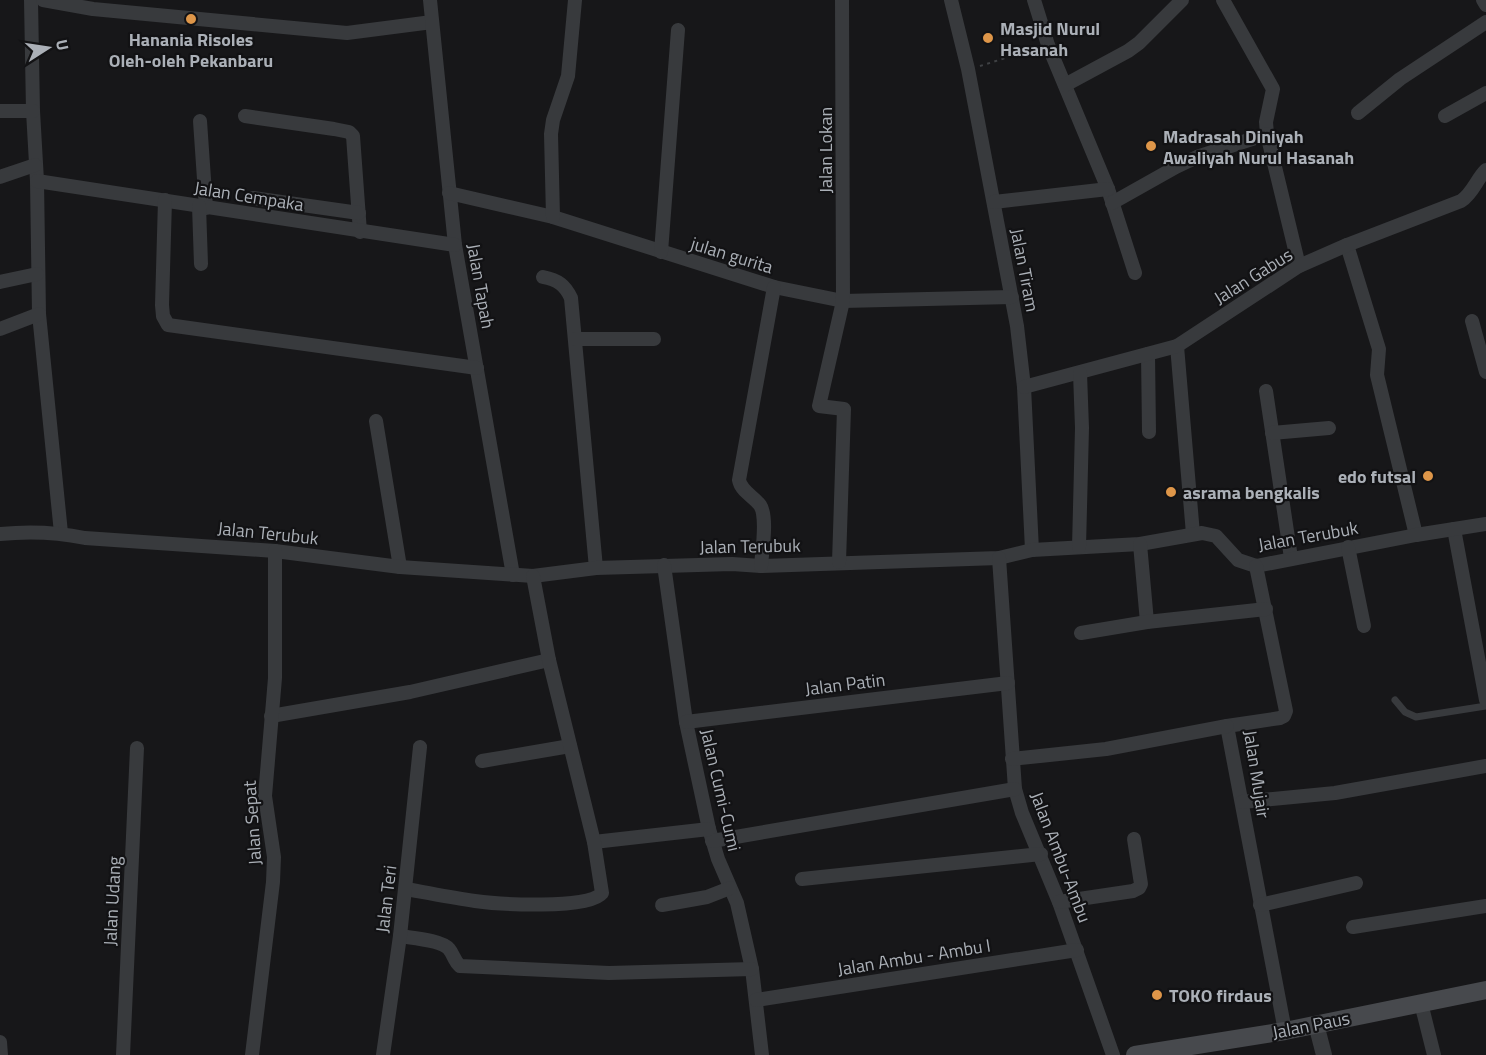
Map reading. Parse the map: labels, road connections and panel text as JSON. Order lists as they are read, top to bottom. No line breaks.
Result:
{"streets":{"main road":["Jalan Paus"],"street":["Jalan Lokan","Jalan Cempaka","julan gurita","Jalan Tiram","Jalan Gabus","Jalan Tapah","Jalan Terubuk","Jalan Patin","Jalan Mujair","Jalan Cumi-Cumi","Jalan Sepat","Jalan Ambu-Ambu","Jalan Teri","Jalan Udang","Jalan Ambu - Ambu I"]},"crossings":[["Jalan Lokan","julan gurita"],["Jalan Lokan","Jalan Terubuk"],["Jalan Cempaka","Jalan Tapah"],["julan gurita","Jalan Tiram"],["julan gurita","Jalan Tapah"],["Jalan Tiram","Jalan Gabus"],["Jalan Tiram","Jalan Terubuk"],["Jalan Tapah","Jalan Terubuk"],["Jalan Terubuk","Jalan Mujair"],["Jalan Terubuk","Jalan Cumi-Cumi"],["Jalan Terubuk","Jalan Sepat"],["Jalan Terubuk","Jalan Ambu-Ambu"],["Jalan Patin","Jalan Cumi-Cumi"],["Jalan Patin","Jalan Ambu-Ambu"],["Jalan Mujair","Jalan Paus"],["Jalan Cumi-Cumi","Jalan Ambu - Ambu I"],["Jalan Ambu-Ambu","Jalan Ambu - Ambu I"]],"places":["Hanania Risoles Oleh-oleh Pekanbaru","Masjid Nurul Hasanah","Madrasah Diniyah Awaliyah Nurul Hasanah","edo futsal","asrama bengkalis","TOKO firdaus"],"north":"right"}
